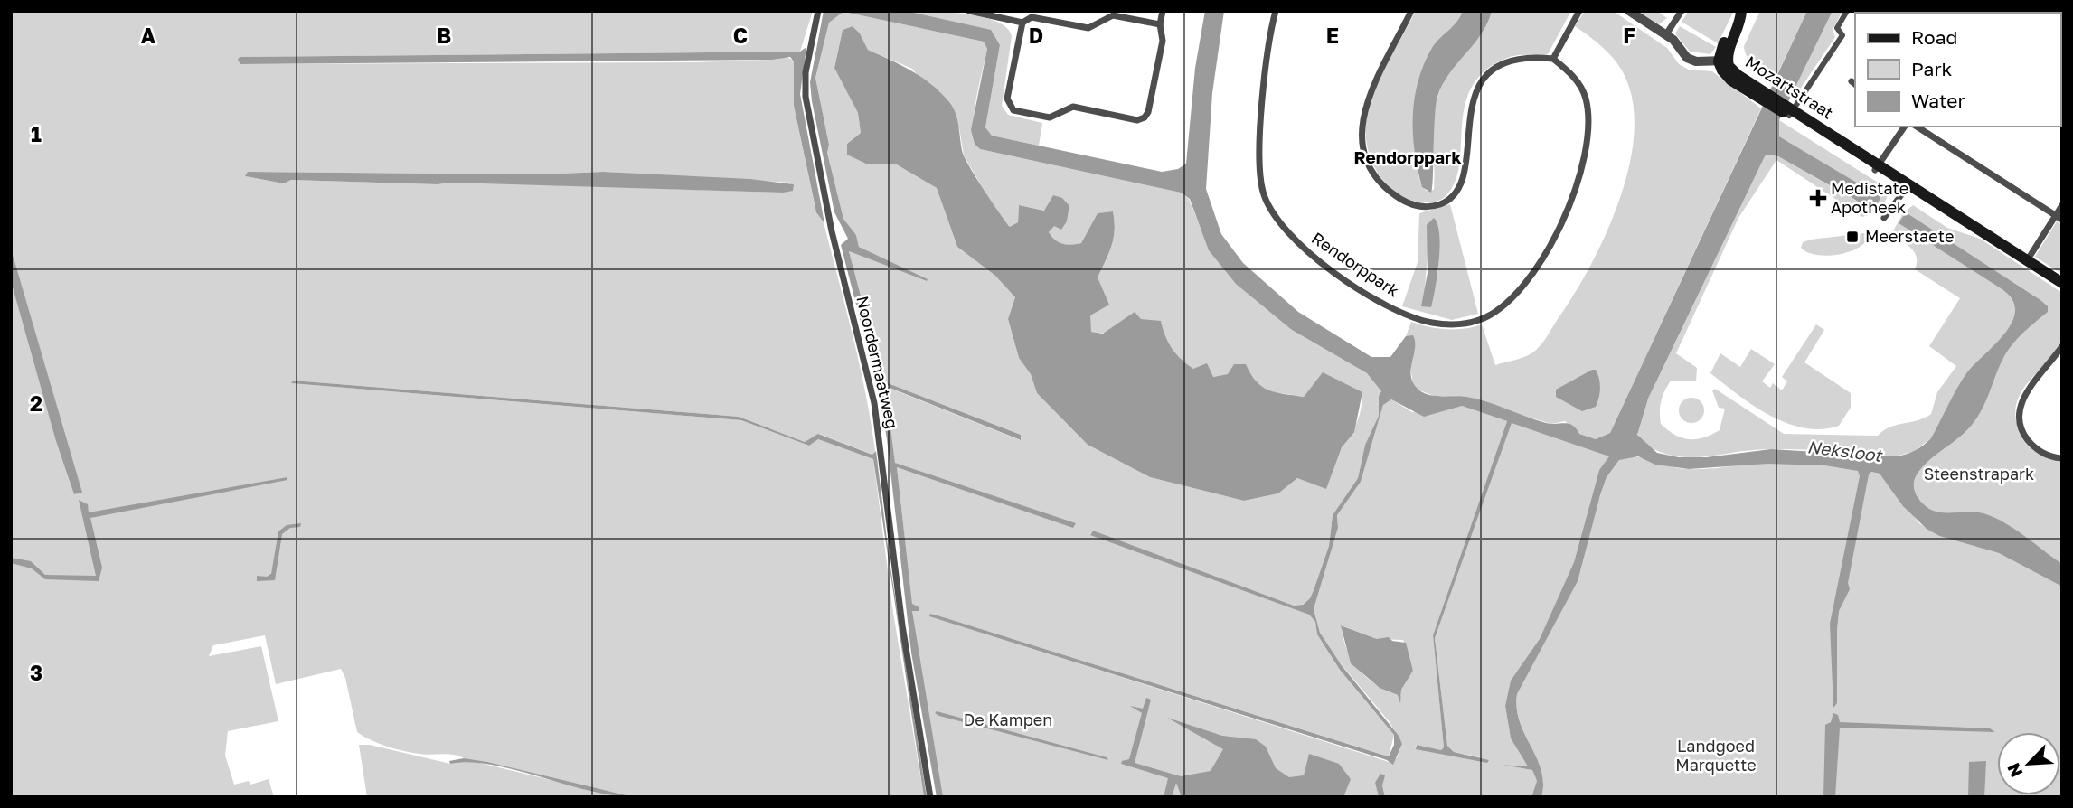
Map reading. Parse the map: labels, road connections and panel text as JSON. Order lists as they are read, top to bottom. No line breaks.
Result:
{"streets":{"main road":["Mozartstraat"],"street":["Rendorppark","Noordermaatweg"]},"districts":["Rendorppark"],"water":["Neksloot"],"parks":["Steenstrapark","De Kampen","Landgoed Marquette"],"places":{"health":["Medistate Apotheek"],"transit":["Meerstaete"]},"legend":["Road","Park","Water"],"north":"bottom left","grid":{"columns":["A","B","C","D","E","F"],"rows":["1","2","3"]}}
